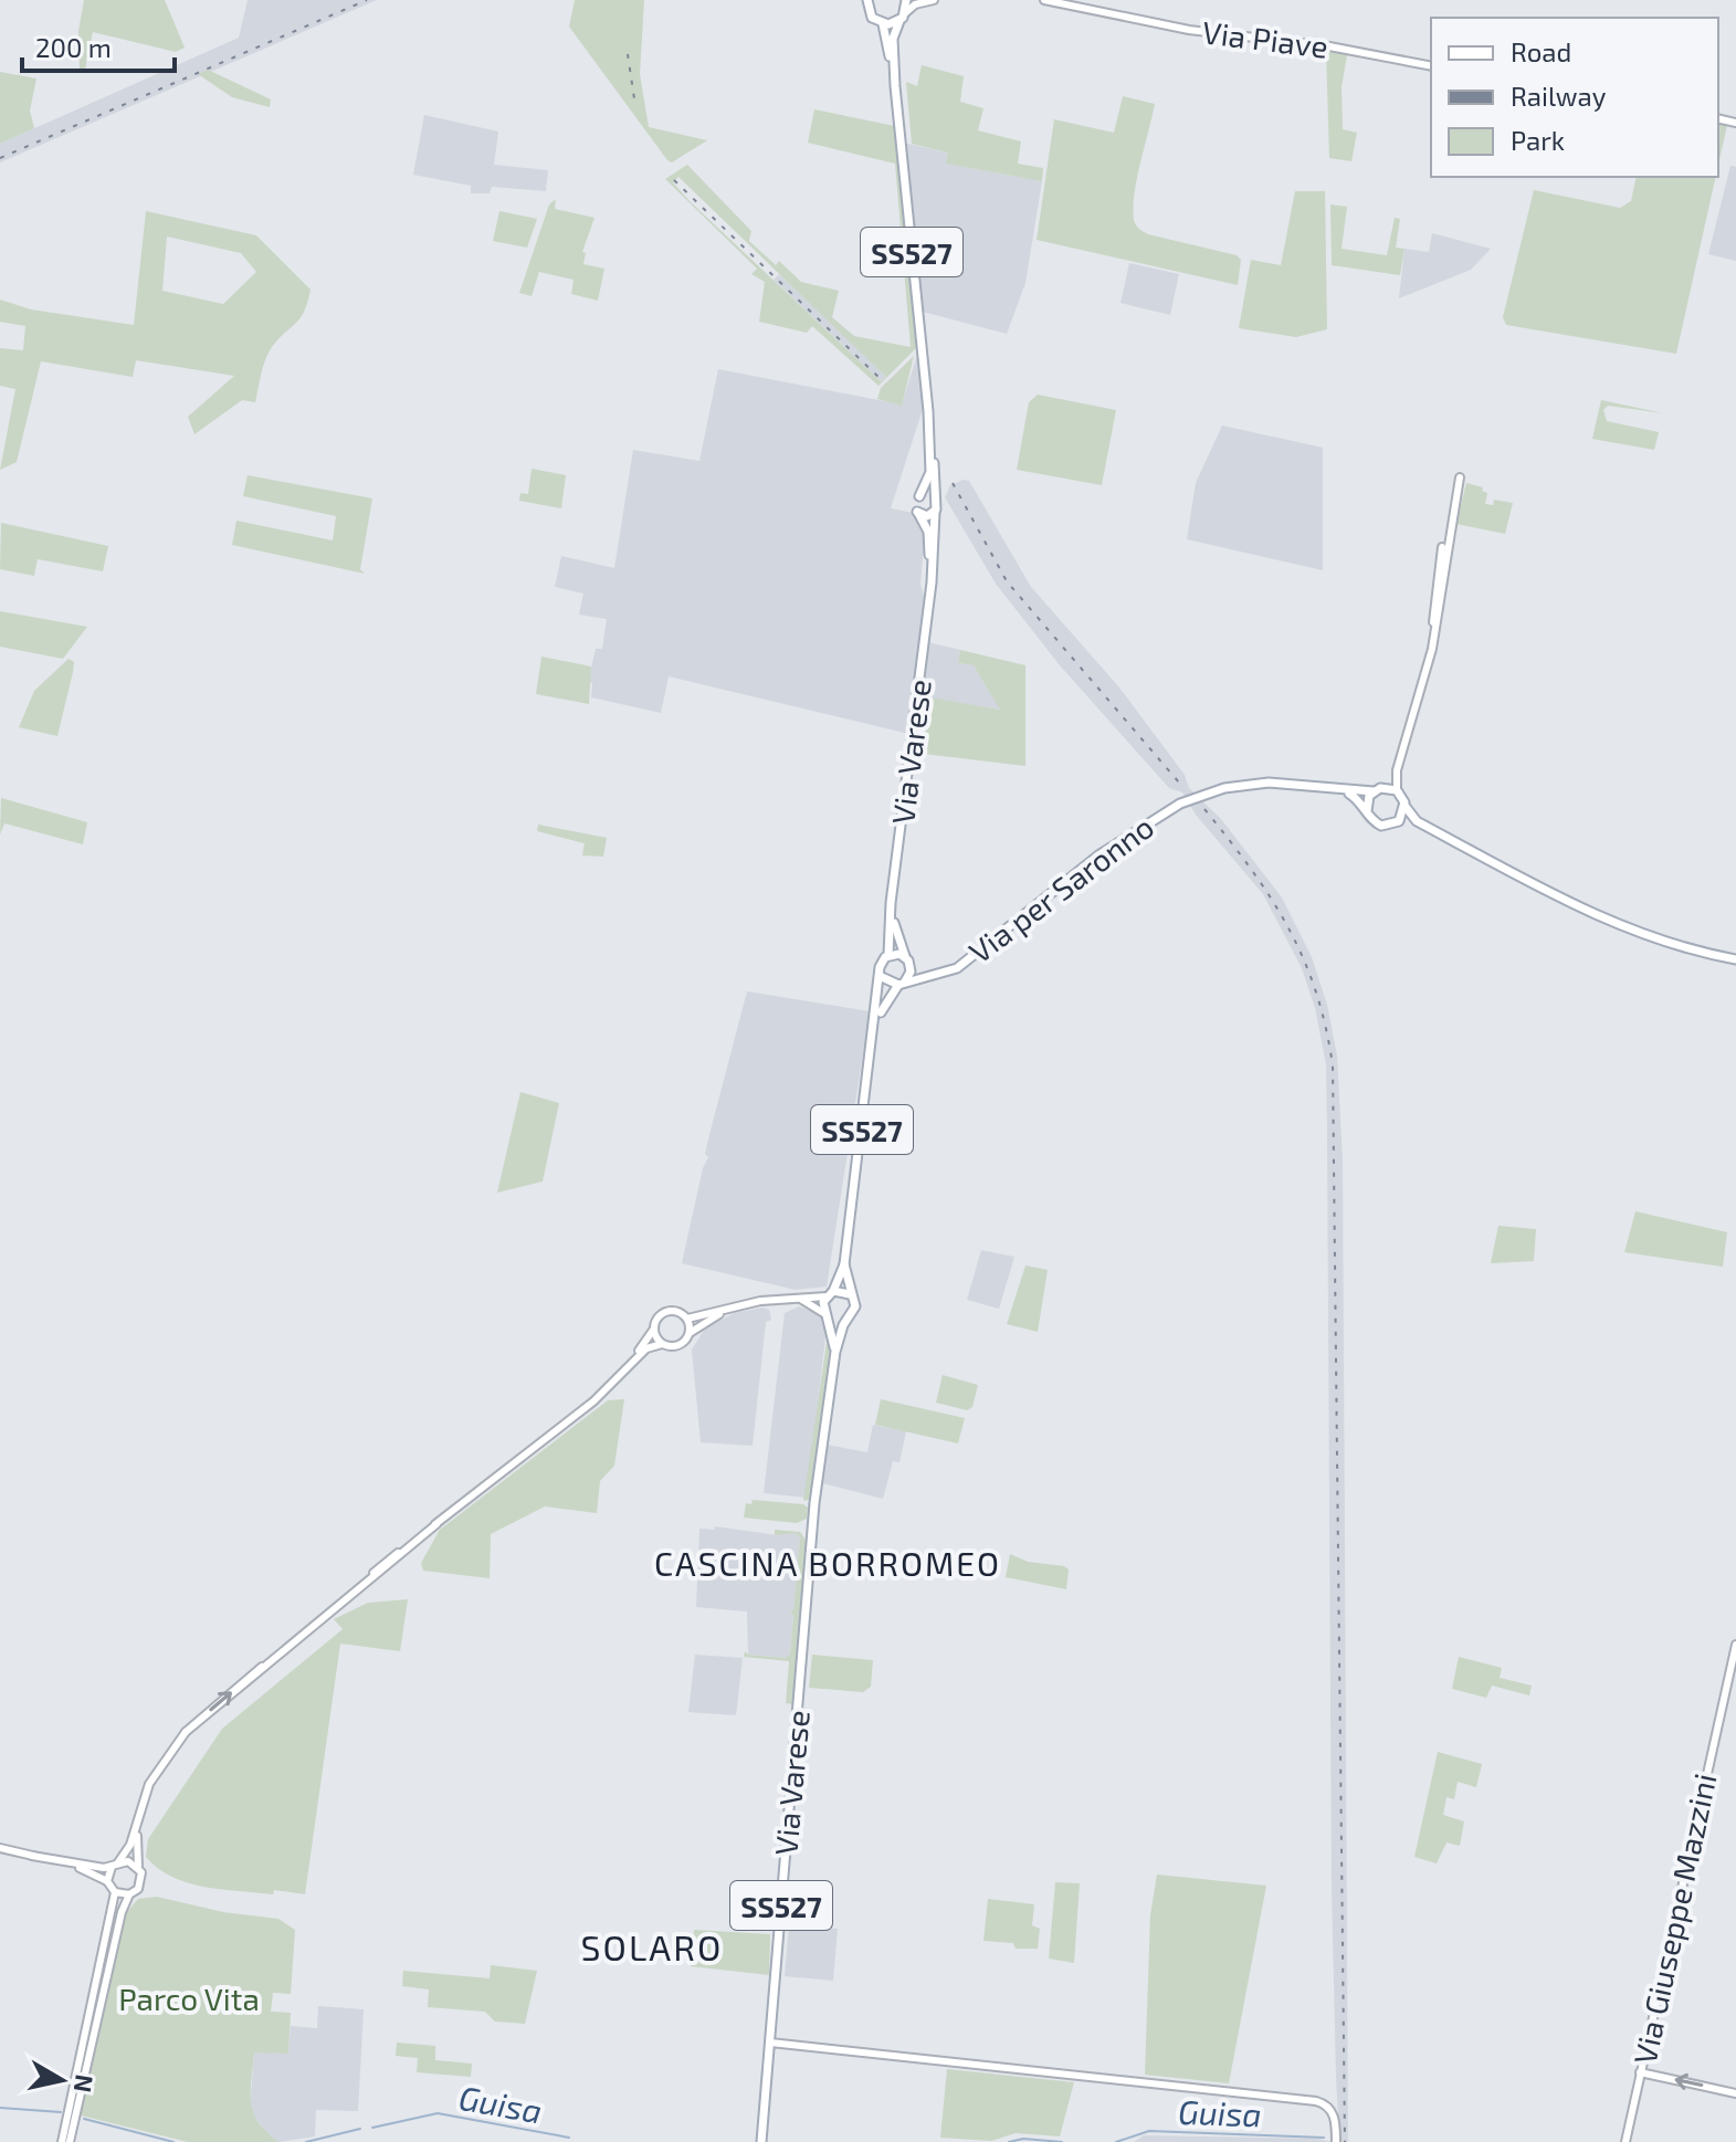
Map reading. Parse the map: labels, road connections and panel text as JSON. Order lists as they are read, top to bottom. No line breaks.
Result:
{"streets":{"main road":["SS527","Via Varese","Via per Saronno"],"street":["Via Piave","Via Giuseppe Mazzini"]},"crossings":[["SS527","Via Varese"],["SS527","Via per Saronno"],["Via Varese","Via per Saronno"]],"districts":["CASCINA BORROMEO","SOLARO"],"water":["Guisa"],"parks":["Parco Vita"],"legend":["Road","Railway","Park"],"scale_bar":"200 m","north":"right"}
